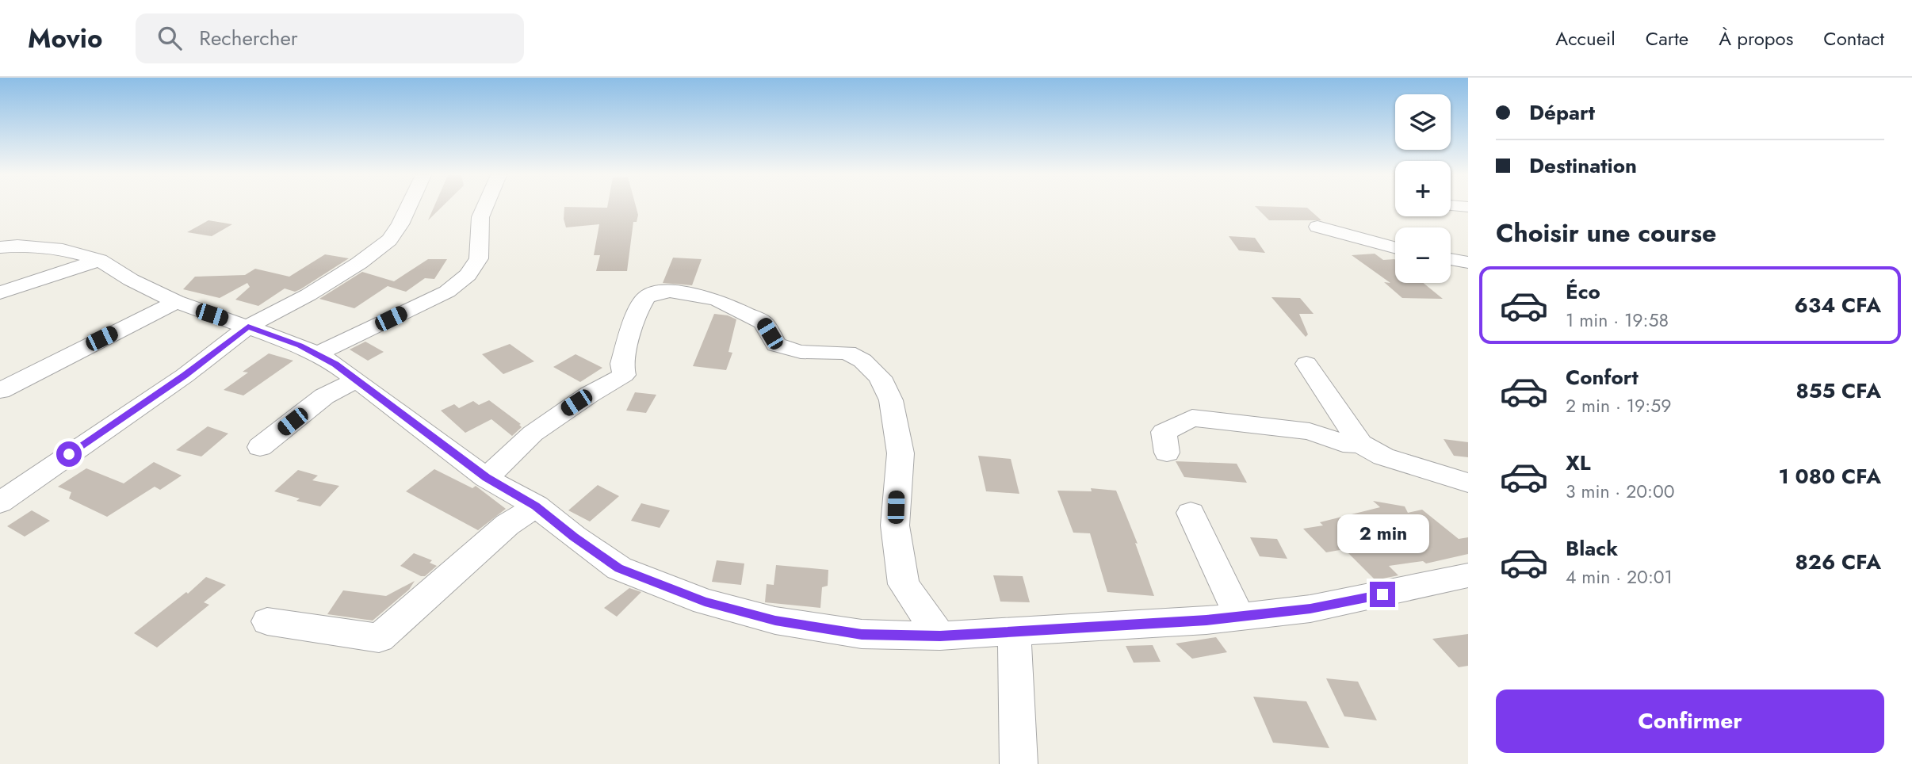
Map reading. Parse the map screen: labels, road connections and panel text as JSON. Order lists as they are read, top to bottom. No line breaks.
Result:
{"page":{"header":"Movio","search":"Rechercher","nav":["Accueil","Carte","À propos","Contact"],"banner":["Départ","Destination"],"map_buttons":["+","−"],"heading":"Choisir une course","list":[{"name":"Éco","note":"1 min · 19:58","value":"634 CFA"},{"name":"Confort","note":"2 min · 19:59","value":"855 CFA"},{"name":"XL","note":"3 min · 20:00","value":"1 080 CFA"},{"name":"Black","note":"4 min · 20:01","value":"826 CFA"}],"bubble":"2 min","buttons":"Confirmer"}}
